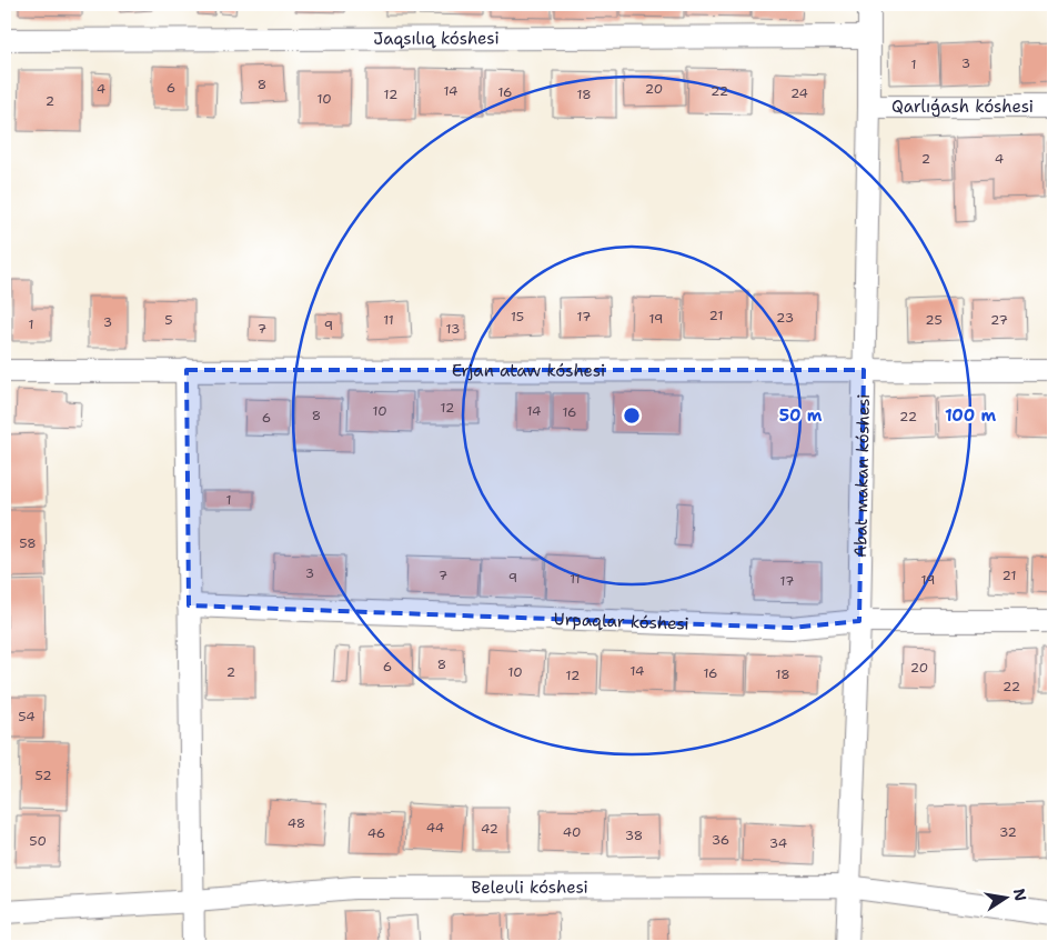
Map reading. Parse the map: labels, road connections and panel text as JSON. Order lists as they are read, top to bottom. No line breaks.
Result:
{"streets":{"street":["Jaqsılıq kóshesi","Qarlıǵash kóshesi","Erjan ataw kóshesi","Abat makan kóshesi","Urpaqlar kóshesi","Beleuli kóshesi"]},"crossings":[["Jaqsılıq kóshesi","Abat makan kóshesi"],["Qarlıǵash kóshesi","Abat makan kóshesi"],["Erjan ataw kóshesi","Abat makan kóshesi"],["Abat makan kóshesi","Urpaqlar kóshesi"],["Abat makan kóshesi","Beleuli kóshesi"]],"house_numbers":["3","1","8","6","4","20","14","22","16","24","12","18","10","2","2","4","21","15","17","23","19","5","11","25","27","3","1","9","7","13","12","10","14","16","8","22","6","1","58","3","7","21","9","11","19","17","8","6","20","14","2","10","16","18","12","22","54","52","48","44","42","40","32","46","38","36","50","34"],"north":"right","rings":["50 m","100 m"]}
